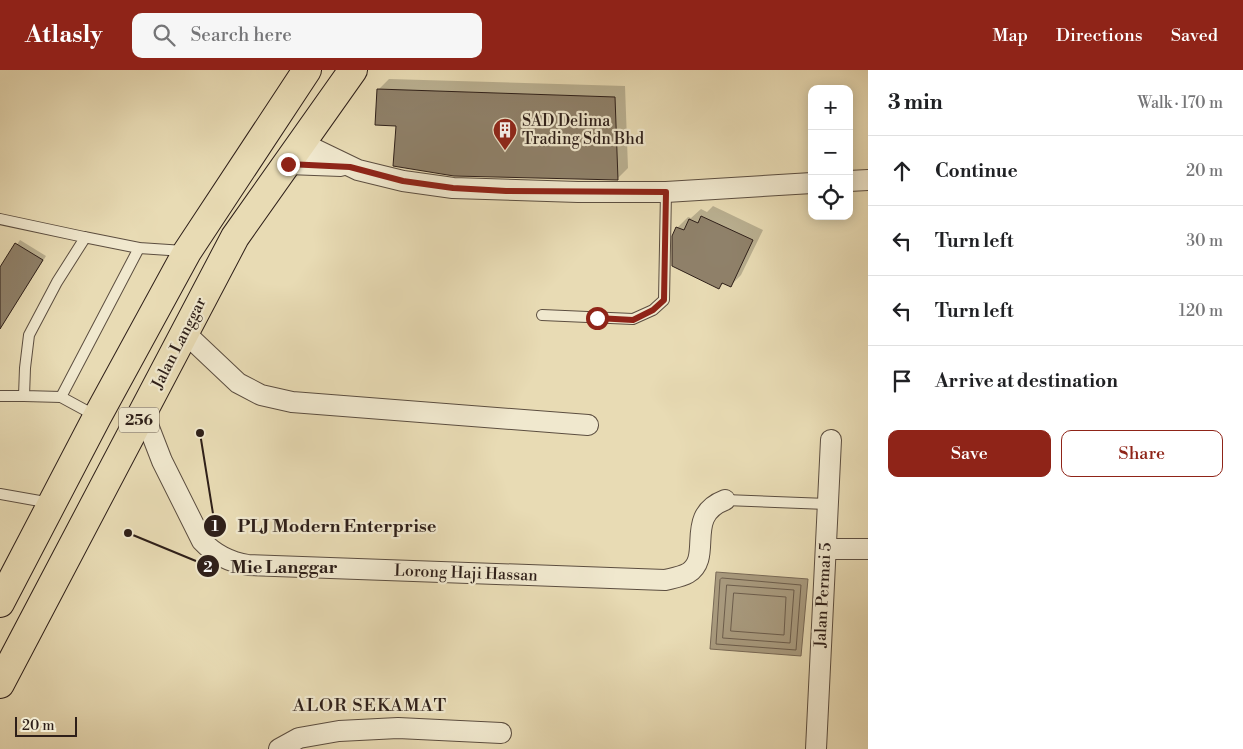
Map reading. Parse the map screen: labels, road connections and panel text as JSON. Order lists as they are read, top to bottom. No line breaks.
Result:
{"streets":{"highway":["Jalan Langgar","256"],"street":["Lorong Haji Hassan","Jalan Permai 5"]},"crossings":[["Jalan Langgar","Lorong Haji Hassan"],["Lorong Haji Hassan","Jalan Permai 5"]],"districts":["ALOR SEKAMAT"],"places":{"building":["SAD Delima Trading Sdn Bhd"],"other":["PLJ Modern Enterprise","Mie Langgar"]},"scale_bar":"20 m","page":{"header":"Atlasly","search":"Search here","nav":["Map","Directions","Saved"],"heading":["3 min","Walk · 170 m"],"map_buttons":["+","−"],"list":[["Continue","20 m"],["Turn left","30 m"],["Turn left","120 m"],"Arrive at destination"],"buttons":["Save","Share"],"scale":"20 m"}}
